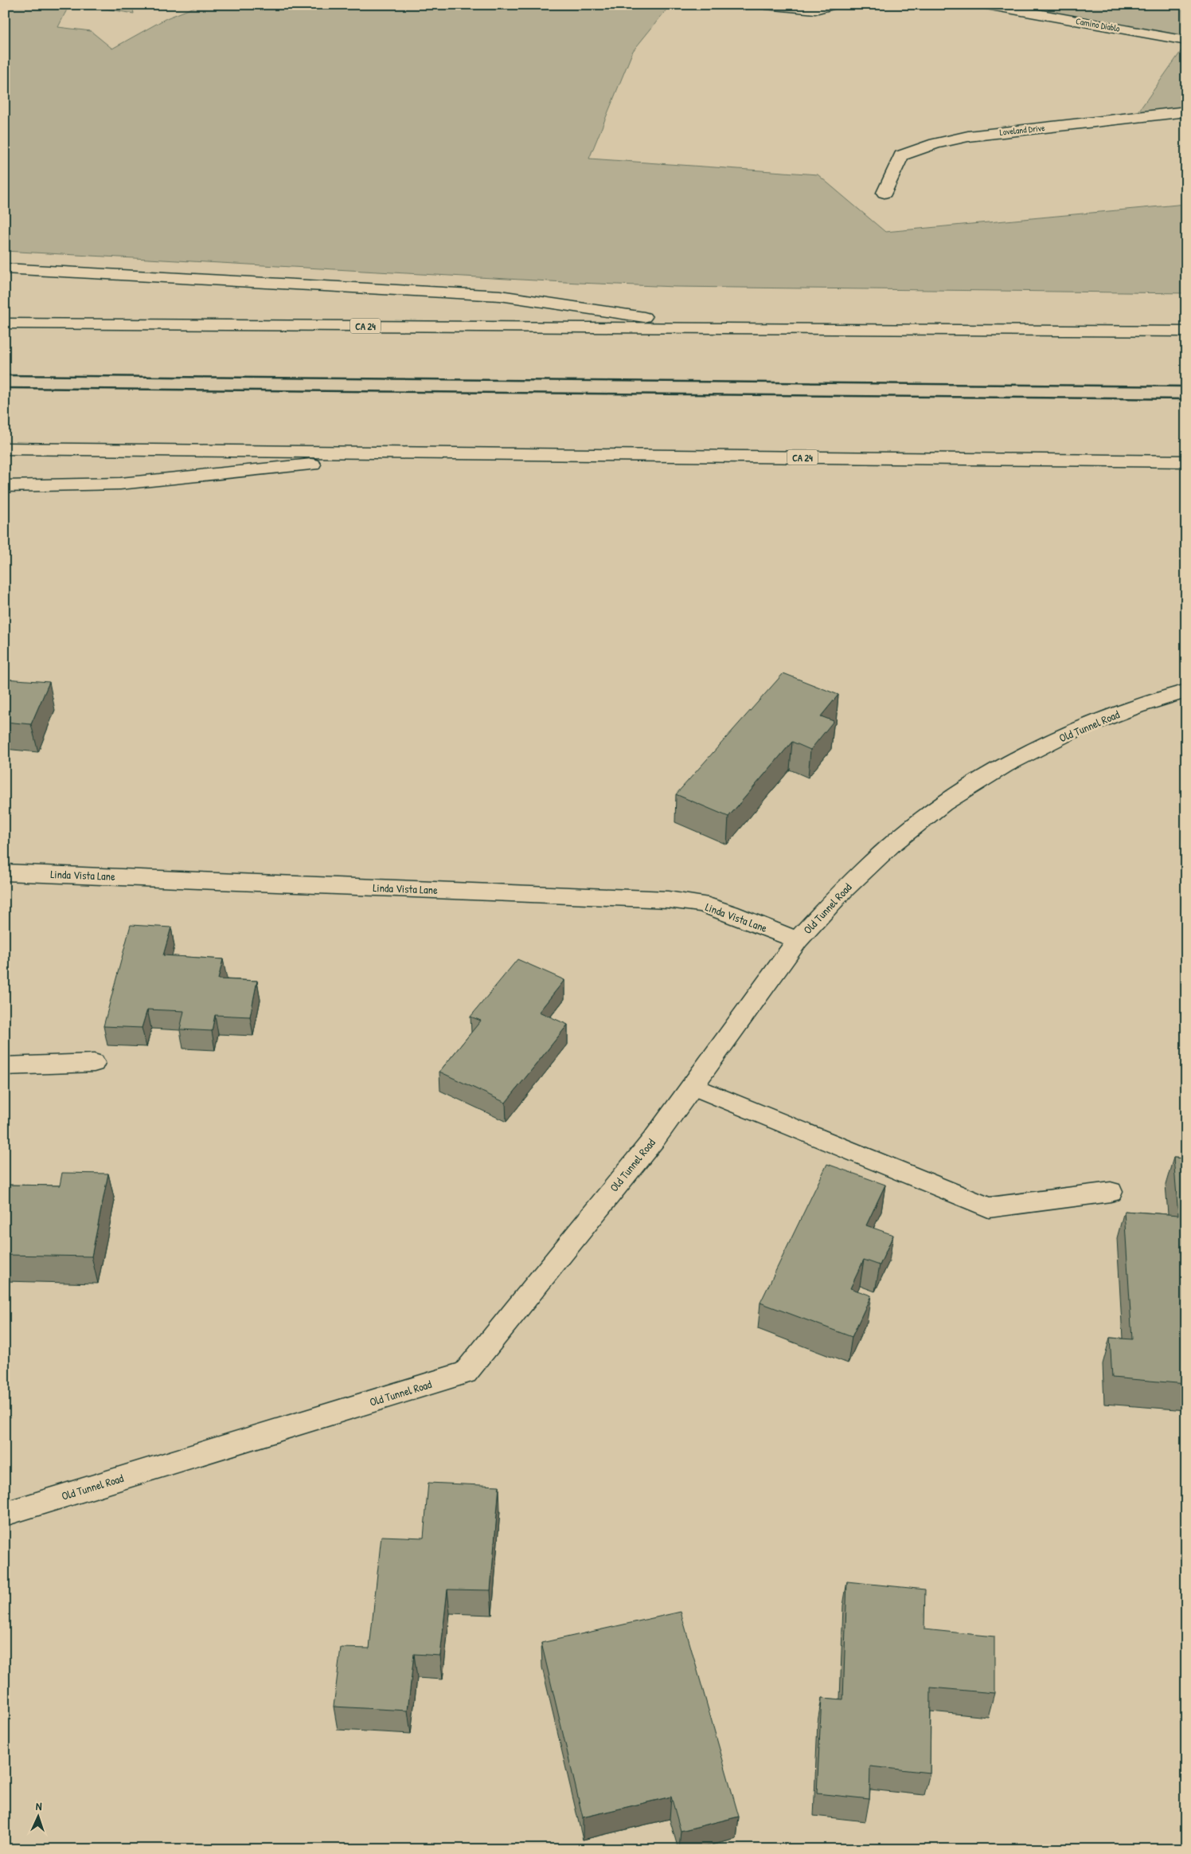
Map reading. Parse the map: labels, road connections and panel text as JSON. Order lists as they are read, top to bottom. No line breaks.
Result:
{"streets":{"main road":["Camino Diablo","Loveland Drive","CA 24","Old Tunnel Road","Linda Vista Lane"]},"crossings":[["Old Tunnel Road","Linda Vista Lane"]],"north":"top"}
